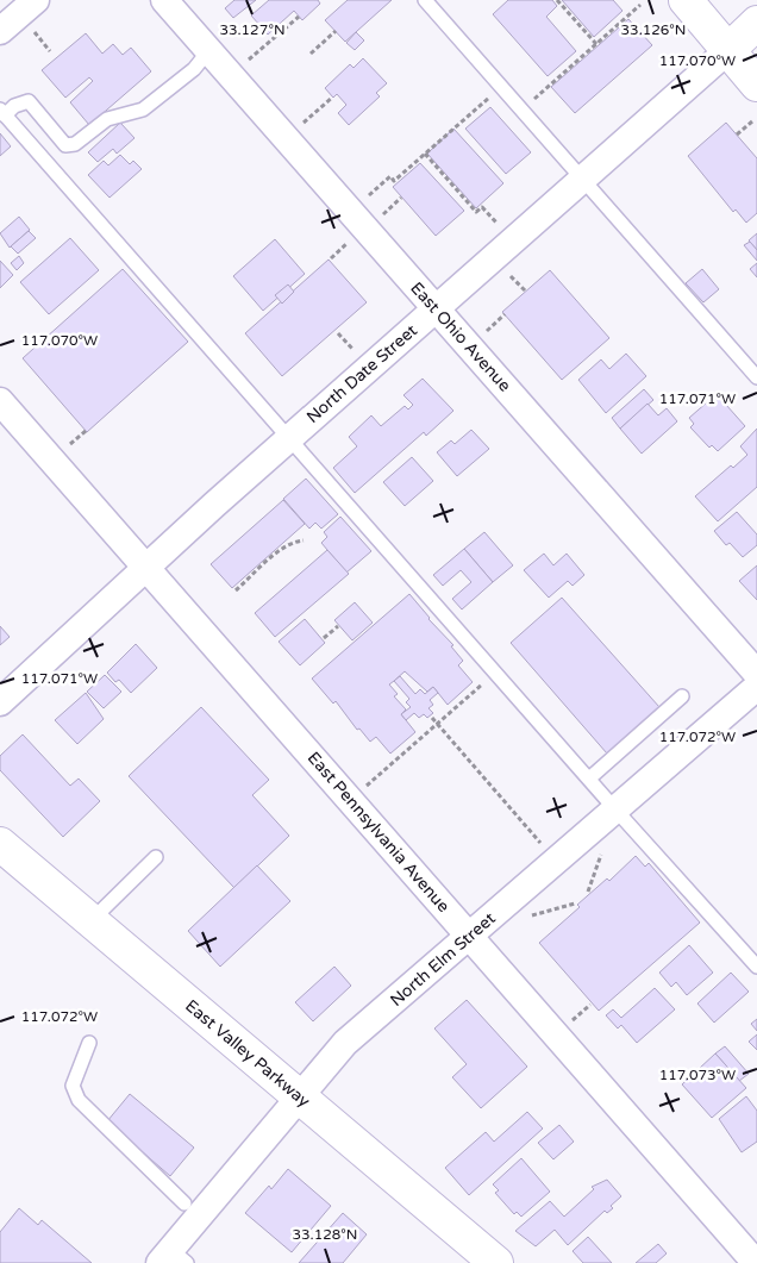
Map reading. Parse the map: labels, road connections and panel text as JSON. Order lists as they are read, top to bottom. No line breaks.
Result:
{"streets":{"main road":["East Valley Parkway"],"street":["East Ohio Avenue","North Date Street","East Pennsylvania Avenue","North Elm Street"]},"crossings":[["East Ohio Avenue","North Date Street"],["North Date Street","East Pennsylvania Avenue"],["East Pennsylvania Avenue","North Elm Street"],["North Elm Street","East Valley Parkway"]],"coordinates":["33.127°N","33.126°N","117.070°W","117.071°W","117.072°W","117.073°W","33.128°N"]}
